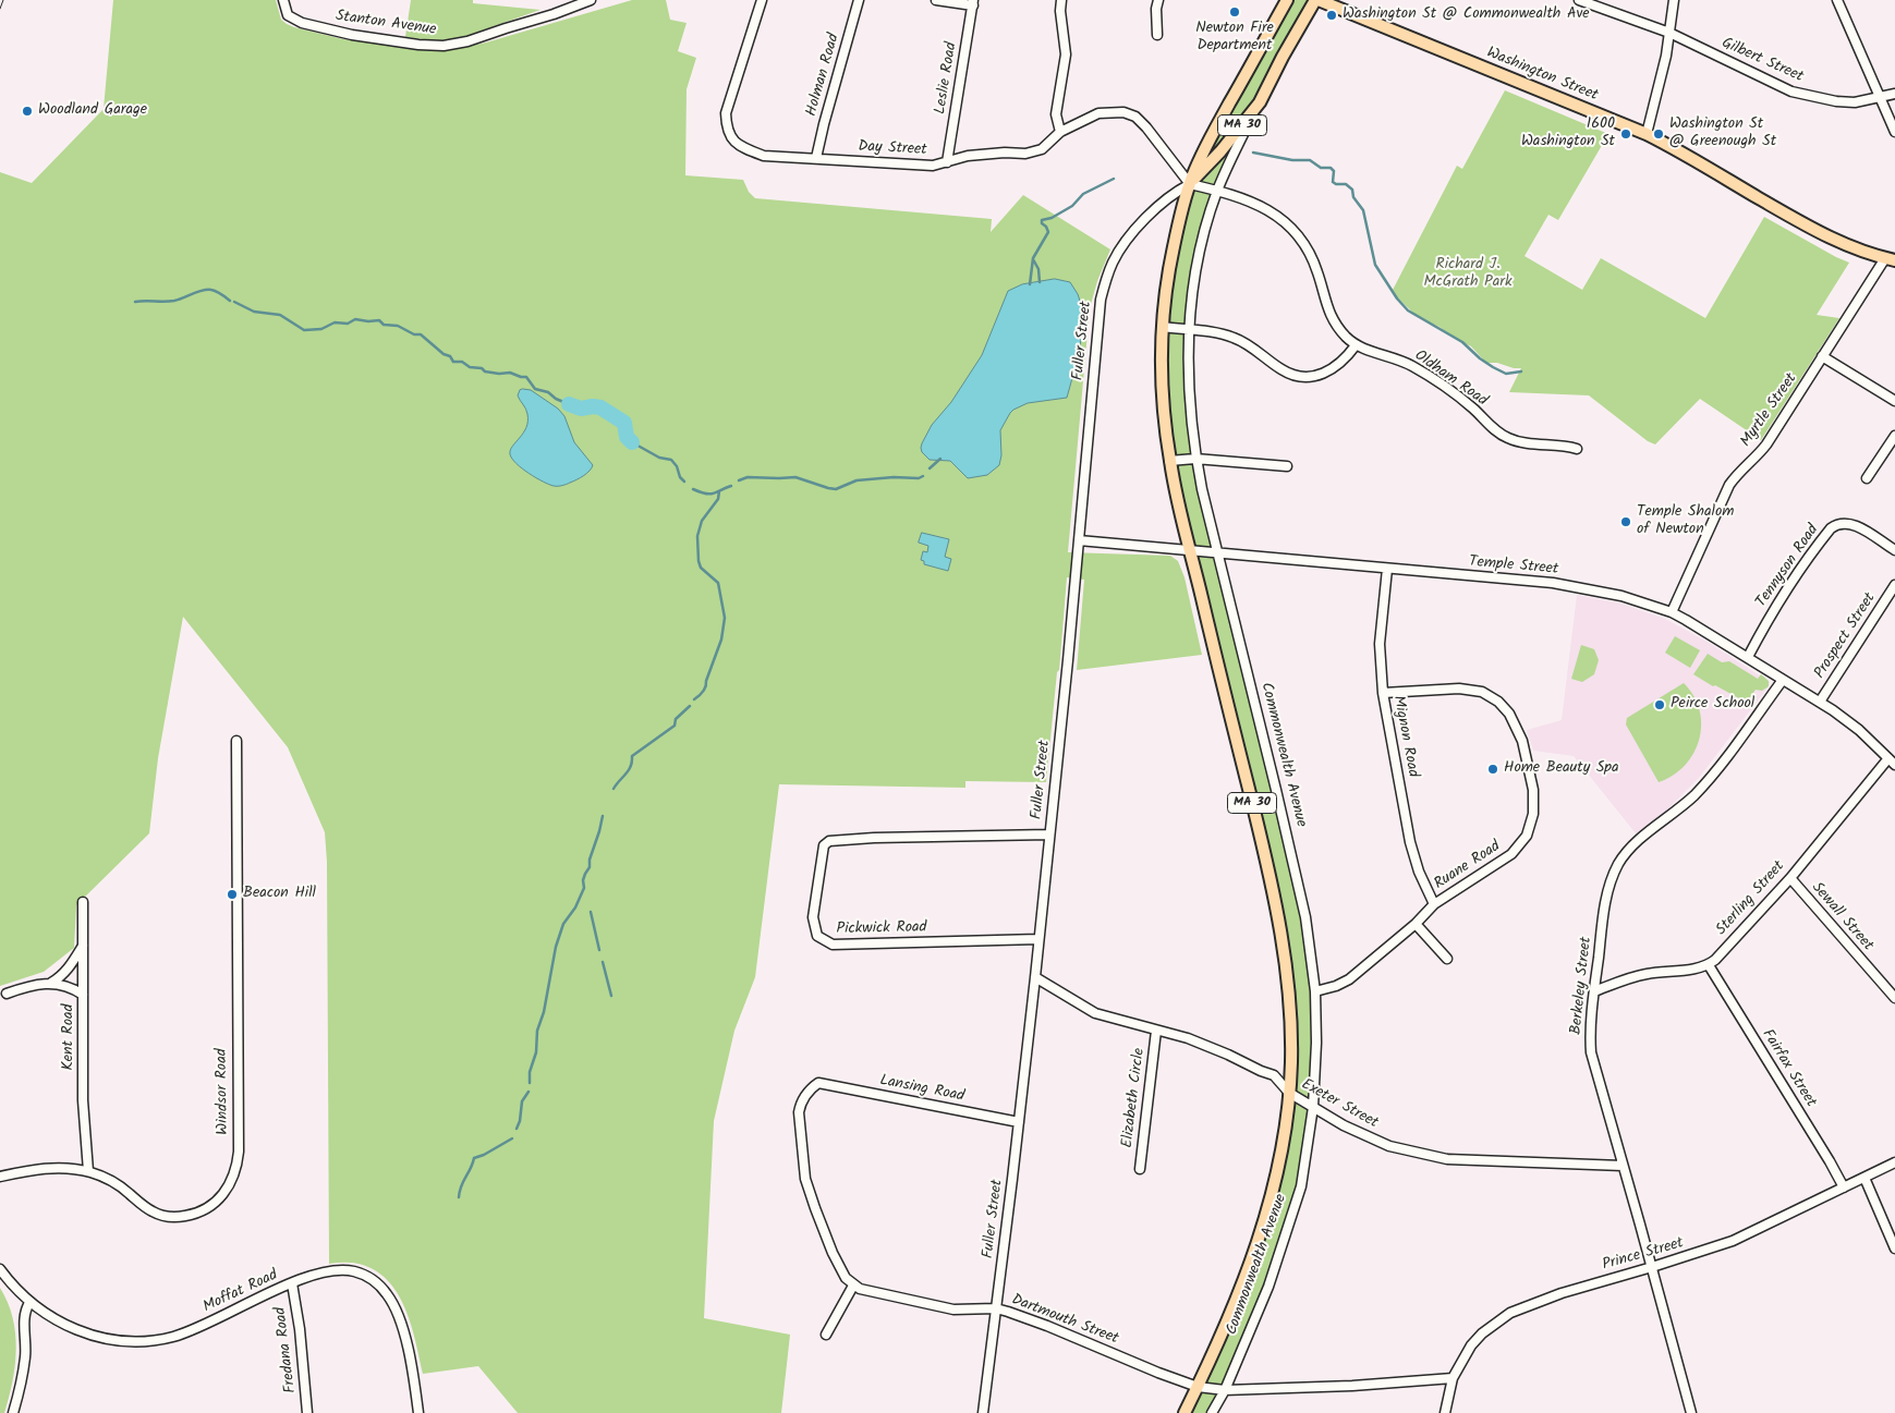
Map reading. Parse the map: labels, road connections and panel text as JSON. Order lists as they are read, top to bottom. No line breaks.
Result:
{"streets":{"main road":["Washington Street","MA 30","Commonwealth Avenue"],"street":["Stanton Avenue","Gilbert Street","Holman Road","Leslie Road","Day Street","Fuller Street","Oldham Road","Myrtle Street","Temple Street","Tennyson Road","Prospect Street","Mignon Road","Ruane Road","Sterling Street","Sewall Street","Pickwick Road","Berkeley Street","Kent Road","Fairfax Street","Lansing Road","Windsor Road","Elizabeth Circle","Exeter Street","Prince Street","Moffat Road","Dartmouth Street","Fredana Road"]},"crossings":[["Holman Road","Day Street"],["Washington Street","Myrtle Street"],["Washington Street","Commonwealth Avenue"],["Leslie Road","Day Street"],["Day Street","Fuller Street"],["Day Street","Commonwealth Avenue"],["Fuller Street","Temple Street"],["Fuller Street","Commonwealth Avenue"],["Fuller Street","Pickwick Road"],["Fuller Street","Lansing Road"],["Fuller Street","Exeter Street"],["Fuller Street","Dartmouth Street"],["Myrtle Street","Temple Street"],["Temple Street","Tennyson Road"],["Temple Street","Prospect Street"],["Temple Street","Mignon Road"],["Temple Street","Commonwealth Avenue"],["Temple Street","Sterling Street"],["Temple Street","Berkeley Street"],["Mignon Road","Ruane Road"],["Commonwealth Avenue","Ruane Road"],["Commonwealth Avenue","Exeter Street"],["Commonwealth Avenue","Dartmouth Street"],["Sterling Street","Sewall Street"],["Sterling Street","Fairfax Street"],["Berkeley Street","Exeter Street"],["Berkeley Street","Prince Street"],["Kent Road","Windsor Road"],["Fairfax Street","Prince Street"],["Lansing Road","Dartmouth Street"],["Elizabeth Circle","Exeter Street"],["Prince Street","Dartmouth Street"],["Moffat Road","Fredana Road"]],"parks":["Richard J. McGrath Park"],"places":["Newton Fire Department","Washington St @ Commonwealth Ave","Woodland Garage","1600 Washington St","Washington St @ Greenough St","Temple Shalom of Newton","Peirce School","Home Beauty Spa","Beacon Hill"]}
